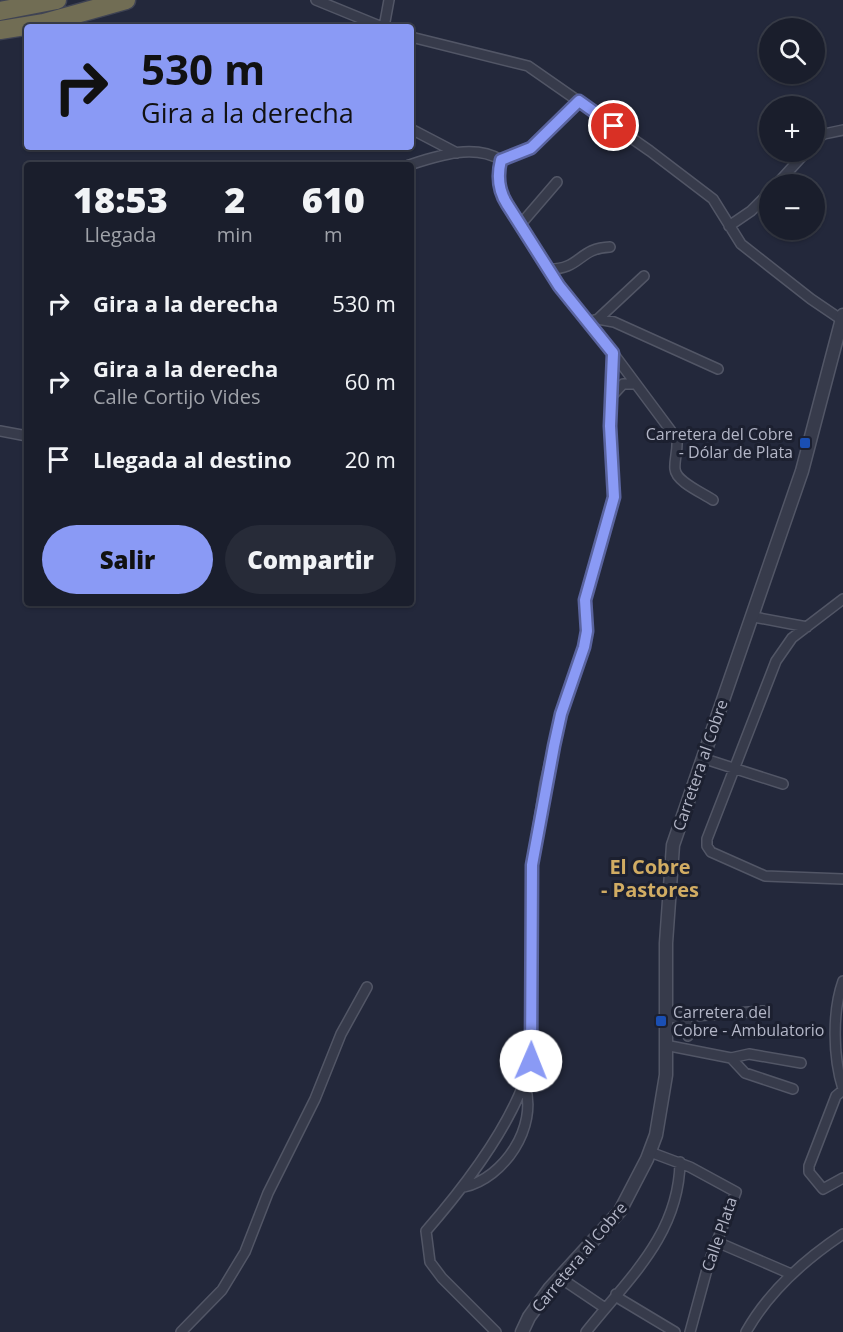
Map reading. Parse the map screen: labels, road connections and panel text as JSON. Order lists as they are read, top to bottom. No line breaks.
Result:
{"streets":{"street":["Carretera al Cobre","Calle Plata"]},"crossings":[["Carretera al Cobre","Calle Plata"]],"districts":["El Cobre - Pastores"],"places":{"transit":["Carretera del Cobre - Dólar de Plata","Carretera del Cobre - Ambulatorio"]},"page":{"map_buttons":["+","−"],"turn":["530 m","Gira a la derecha"],"eta":["18:53","Llegada","2","min","610","m"],"list":[{"name":"Gira a la derecha","value":"530 m"},{"name":"Gira a la derecha","note":"Calle Cortijo Vides","value":"60 m"},{"name":"Llegada al destino","value":"20 m"}],"buttons":["Salir","Compartir"]}}
